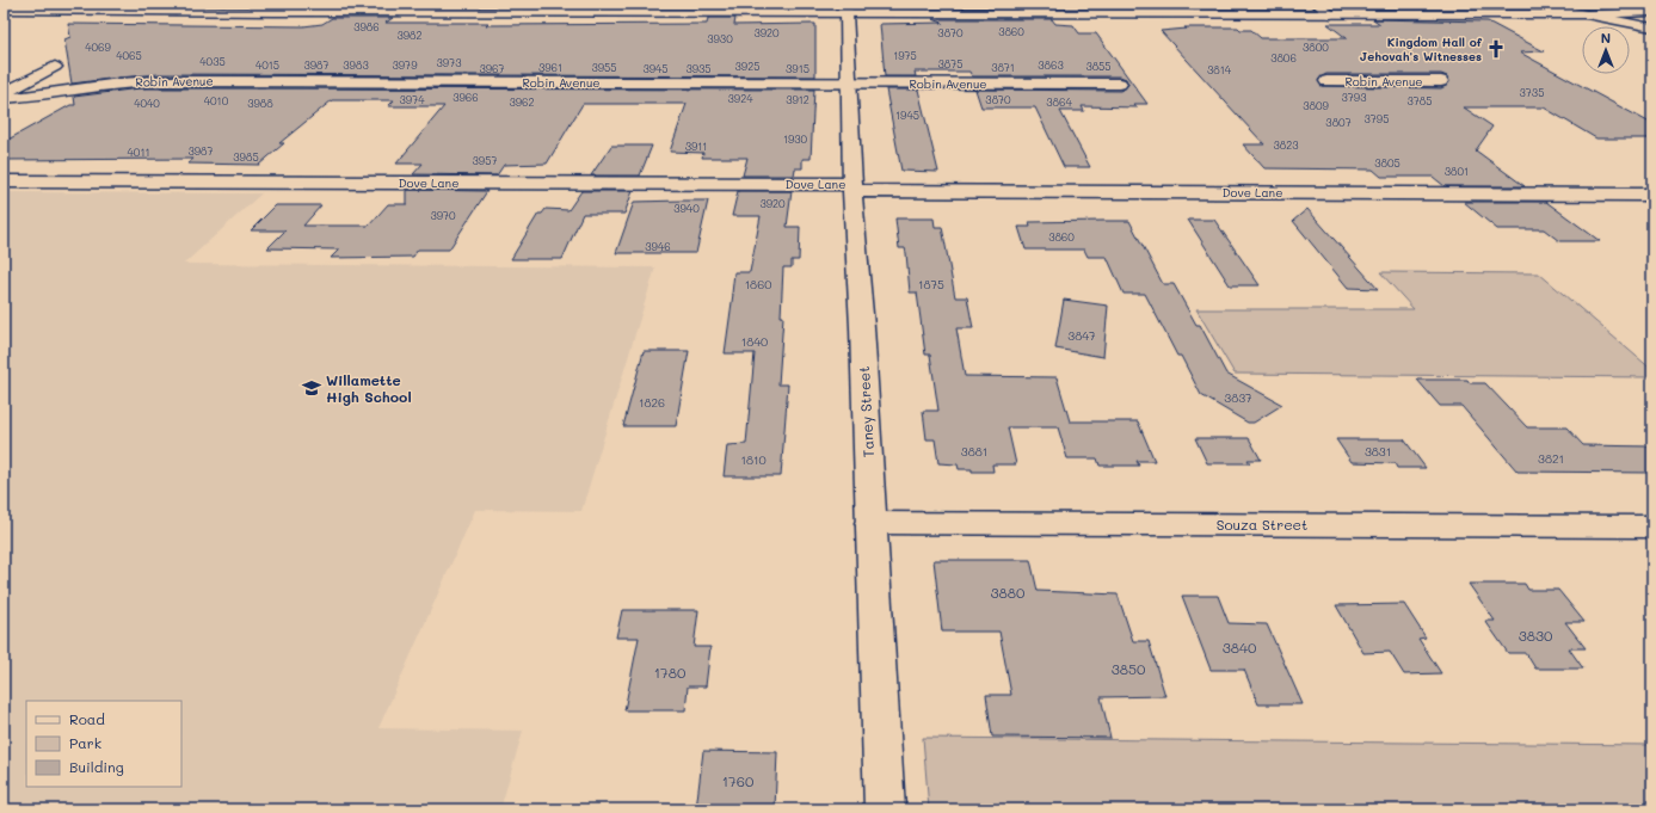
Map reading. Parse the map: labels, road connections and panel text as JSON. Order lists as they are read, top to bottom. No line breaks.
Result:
{"streets":{"street":["Robin Avenue","Dove Lane","Taney Street","Souza Street"]},"crossings":[["Robin Avenue","Taney Street"],["Dove Lane","Taney Street"],["Taney Street","Souza Street"]],"places":{"church":["Kingdom Hall of Jehovah's Witnesses"],"school or university":["Willamette High School"]},"house_numbers":["3986","3860","3920","3870","3982","3930","4069","3800","4065","1975","3806","4035","3973","3875","4015","3987","3983","3979","3863","3925","3855","3961","3955","3871","3967","3945","3935","3915","3814","3735","3966","3793","3924","3974","3912","3870","4010","3785","3962","3864","4040","3988","3809","1945","3795","3807","1930","3823","3911","3987","4011","3985","3957","3805","3801","3920","3940","3970","3860","3946","1860","1875","3847","1840","3837","1826","3881","3831","3821","1810","3880","3830","3840","3850","1780","1760"],"legend":["Road","Park","Building"],"north":"top"}
